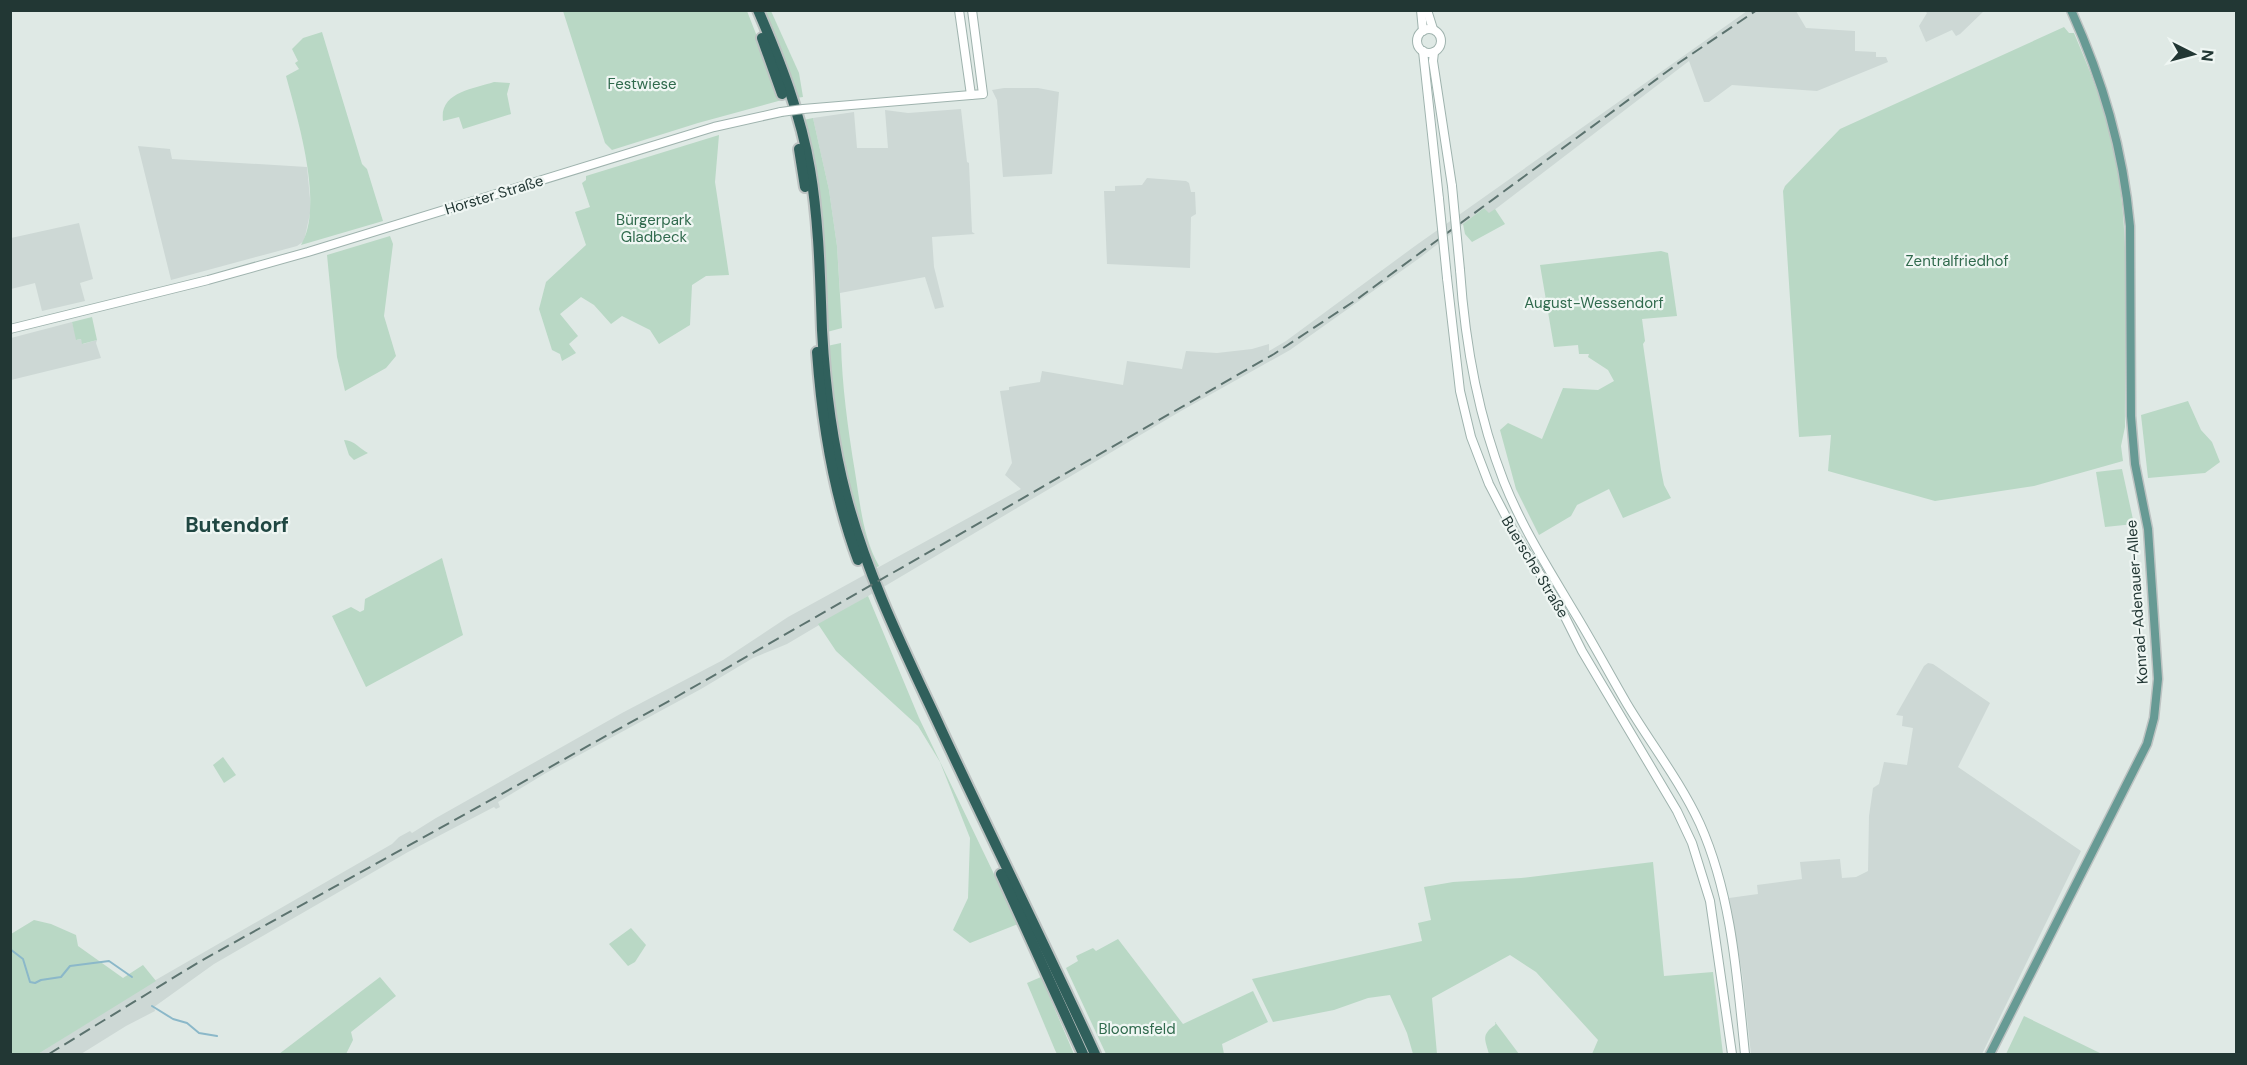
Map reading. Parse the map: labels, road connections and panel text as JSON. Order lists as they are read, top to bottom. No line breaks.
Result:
{"streets":{"main road":["Horster Straße","Buersche Straße","Konrad-Adenauer-Allee"]},"districts":["Butendorf"],"parks":["Festwiese","Bürgerpark Gladbeck","Zentralfriedhof","August-Wessendorf","Bloomsfeld"],"north":"right"}
